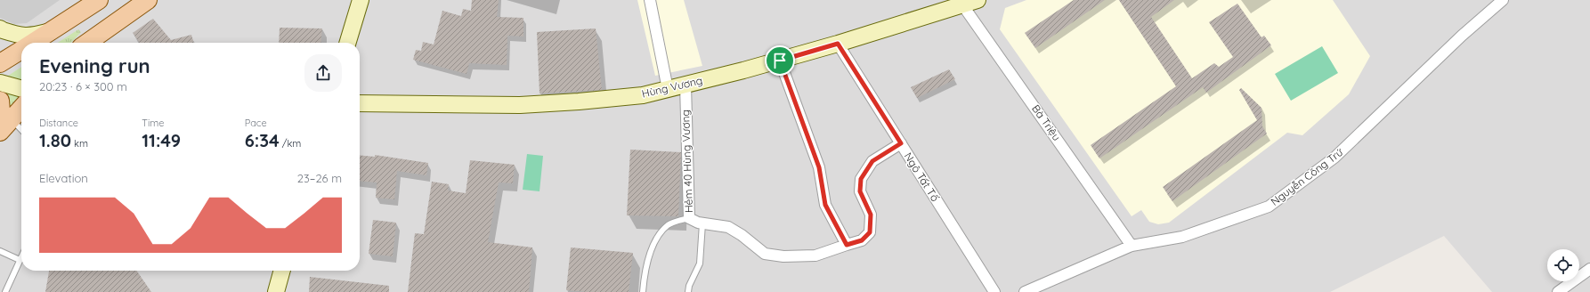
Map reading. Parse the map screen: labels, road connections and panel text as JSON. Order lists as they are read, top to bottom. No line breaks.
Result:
{"streets":{"street":["Hùng Vương","Bà Triệu","Hẻm 40 Hùng Vương","Ngô Tất Tố","Nguyễn Công Trứ"]},"crossings":[["Hùng Vương","Bà Triệu"],["Hùng Vương","Hẻm 40 Hùng Vương"],["Hùng Vương","Ngô Tất Tố"],["Bà Triệu","Nguyễn Công Trứ"],["Hẻm 40 Hùng Vương","Ngô Tất Tố"]],"page":{"heading":["Evening run","20:23 · 6 × 300 m"],"stats":[["Distance","1.80 km"],["Time","11:49"],["Pace","6:34 /km"]],"chart":["Elevation","23–26 m"]}}
